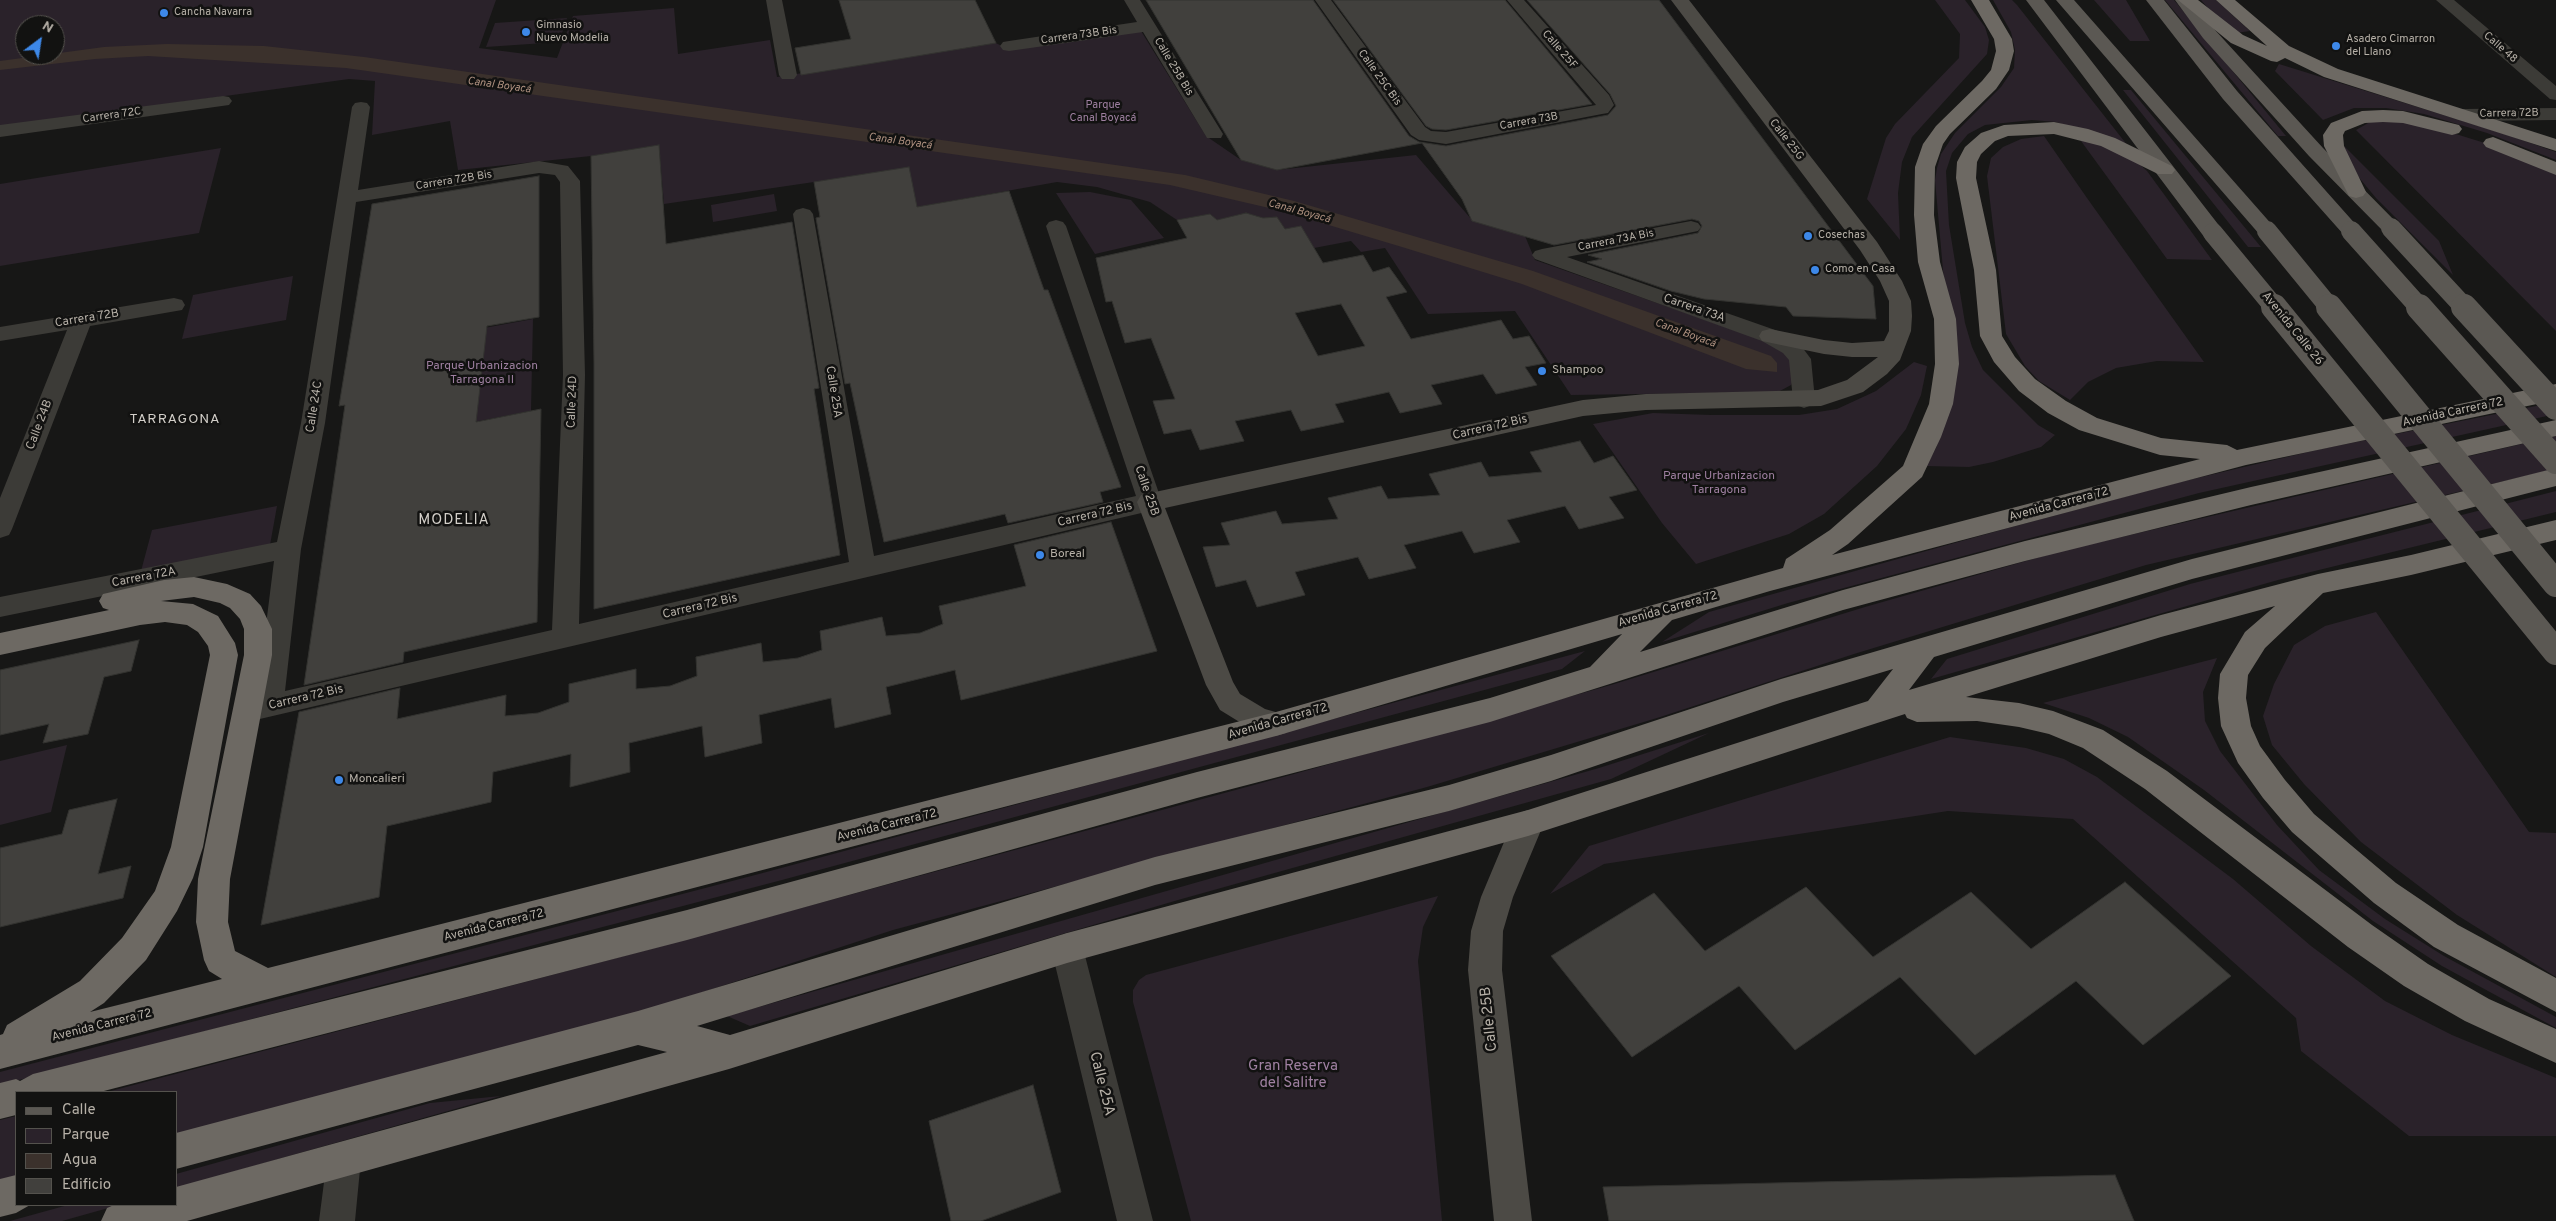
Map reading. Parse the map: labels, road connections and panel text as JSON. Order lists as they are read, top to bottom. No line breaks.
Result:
{"streets":{"highway":["Avenida Carrera 72"],"main road":["Avenida Calle 26"],"street":["Carrera 73B Bis","Calle 48","Calle 25F","Calle 25B Bis","Calle 25C Bis","Carrera 72B","Carrera 72C","Carrera 73B","Calle 25G","Carrera 72B Bis","Carrera 73A Bis","Carrera 73A","Calle 25A","Calle 24D","Calle 24C","Calle 24B","Carrera 72 Bis","Calle 25B","Carrera 72A"]},"crossings":[["Carrera 73B Bis","Calle 25B Bis"],["Calle 25F","Carrera 73B"],["Calle 25C Bis","Carrera 73B"],["Carrera 72B","Calle 24B"],["Calle 25G","Carrera 72 Bis"],["Carrera 72B Bis","Calle 24D"],["Carrera 72B Bis","Calle 24C"],["Carrera 73A Bis","Carrera 73A"],["Carrera 73A","Carrera 72 Bis"],["Calle 25A","Carrera 72 Bis"],["Calle 24D","Carrera 72 Bis"],["Calle 24C","Carrera 72 Bis"],["Calle 24C","Carrera 72A"],["Avenida Carrera 72","Calle 25B"],["Carrera 72 Bis","Calle 25B"]],"districts":["TARRAGONA","MODELIA"],"water":["Canal Boyacá"],"parks":["Parque Canal Boyacá","Parque Urbanizacion Tarragona II","Parque Urbanizacion Tarragona","Gran Reserva del Salitre"],"places":["Cancha Navarra","Gimnasio Nuevo Modelia","Asadero Cimarron del Llano","Cosechas","Como en Casa","Shampoo","Boreal","Moncalieri"],"legend":["Calle","Parque","Agua","Edificio"],"north":"top right"}
